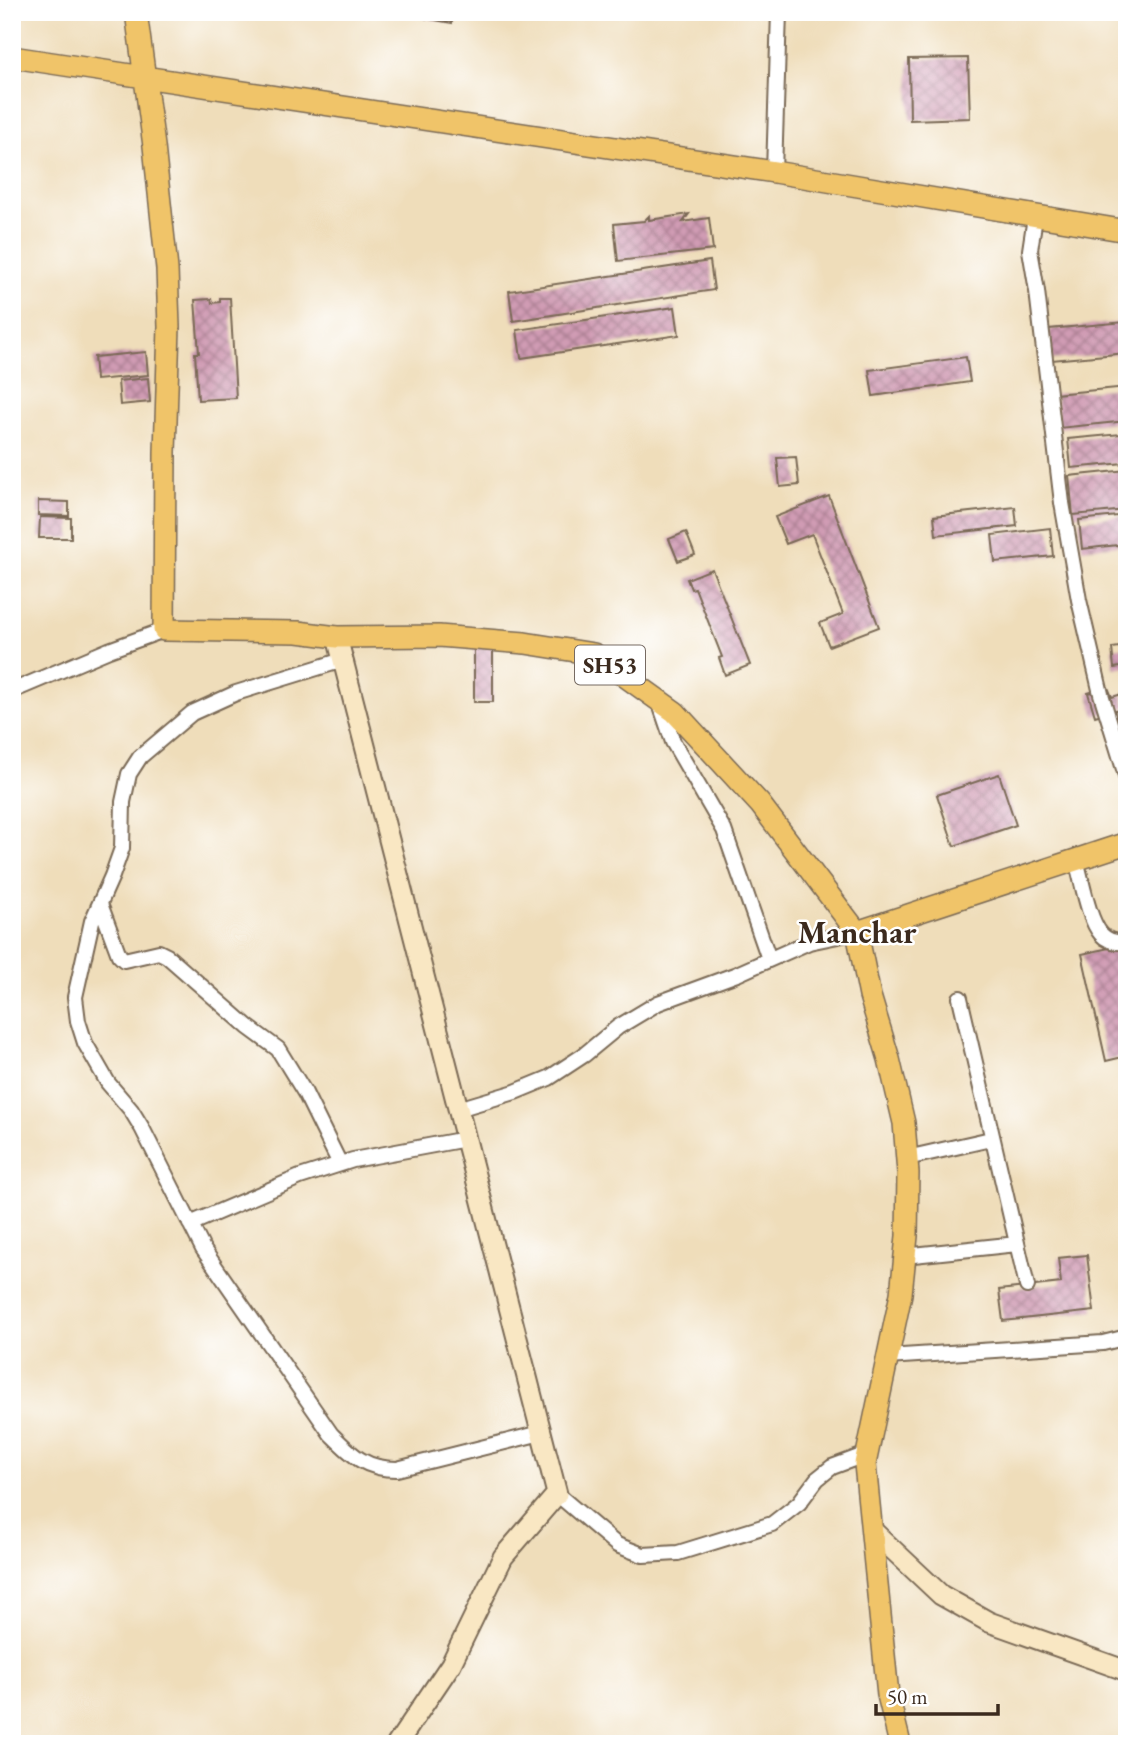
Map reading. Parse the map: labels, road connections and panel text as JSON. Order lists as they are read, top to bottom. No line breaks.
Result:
{"streets":{"main road":["SH53"]},"districts":["Manchar"],"scale_bar":"50 m"}
